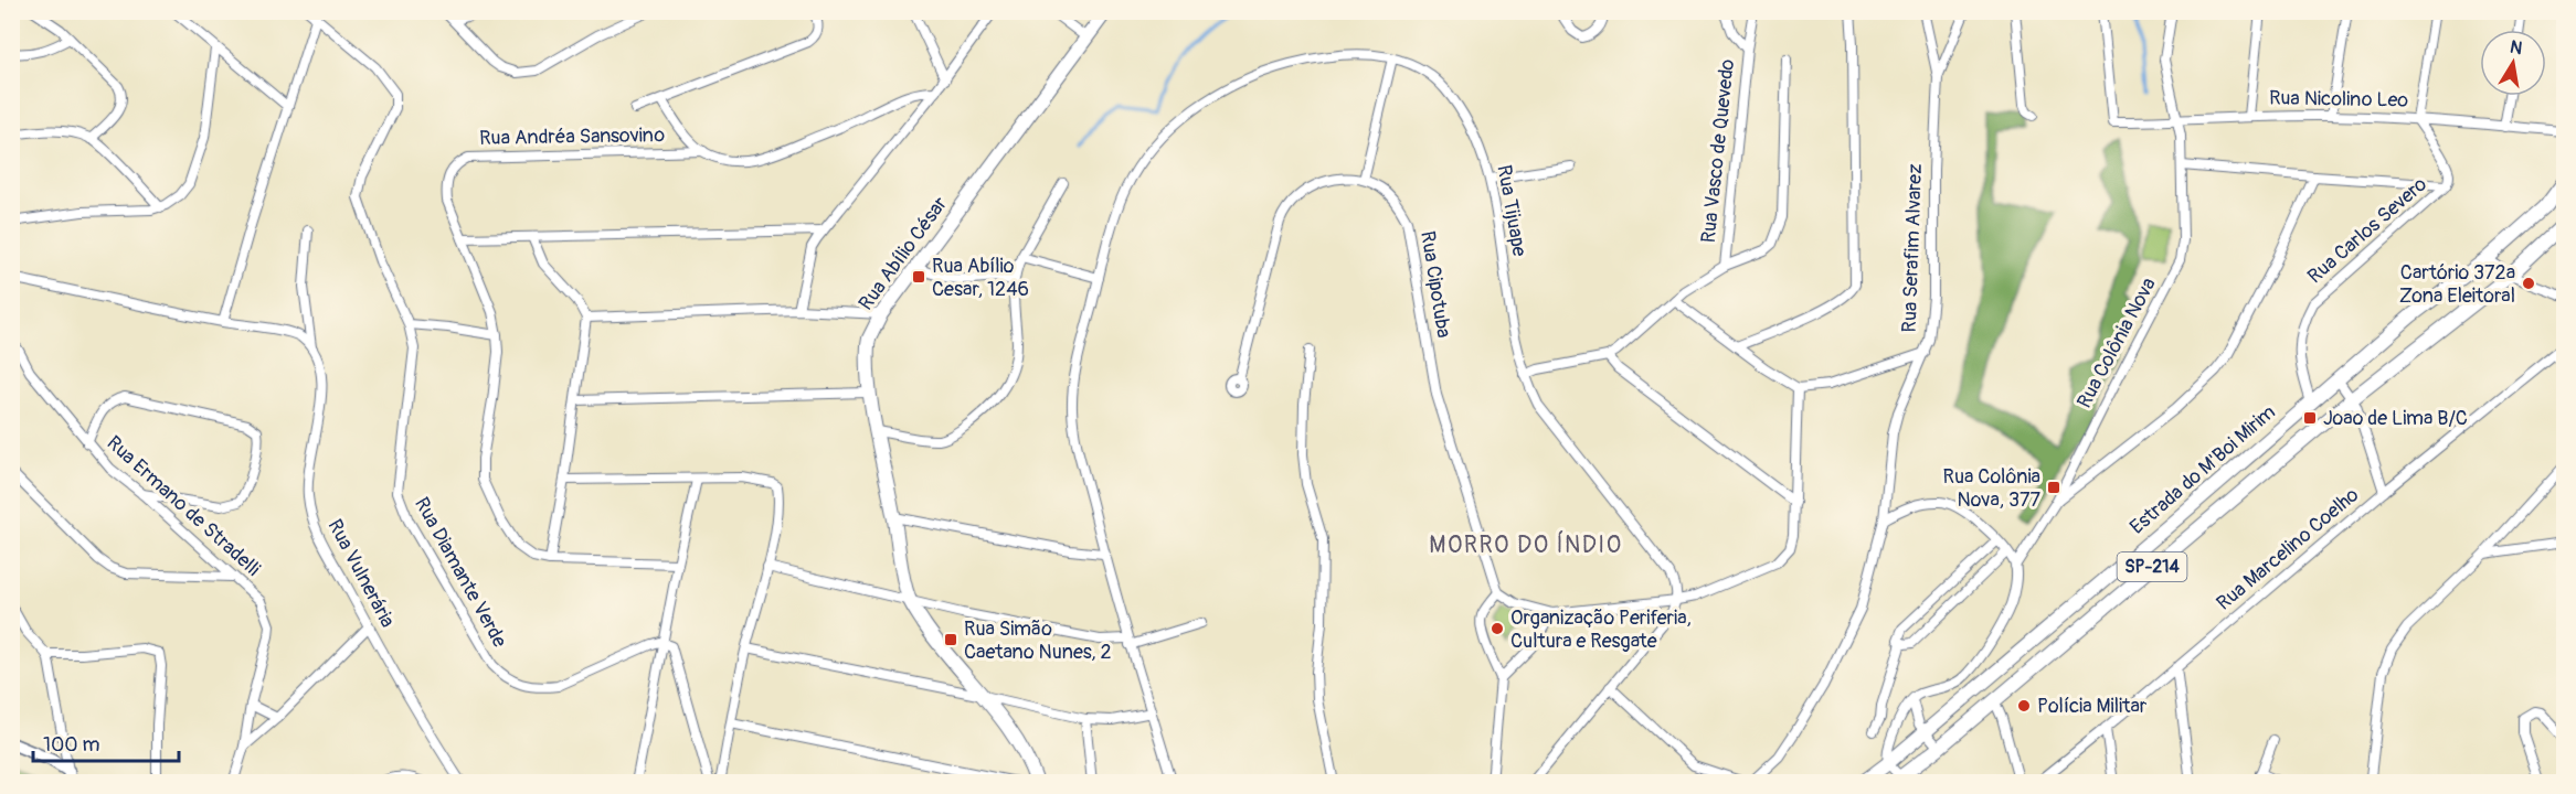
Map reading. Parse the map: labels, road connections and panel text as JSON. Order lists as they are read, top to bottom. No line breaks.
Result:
{"streets":{"main road":["Rua Abílio César","Estrada do M'Boi Mirim","SP-214"],"street":["Rua Nicolino Leo","Rua Andréa Sansovino","Rua Vasco de Quevedo","Rua Tijuape","Rua Carlos Severo","Rua Serafim Alvarez","Rua Cipotuba","Rua Colônia Nova","Rua Ermano de Stradelli","Rua Marcelino Coelho","Rua Diamante Verde","Rua Vulnerária"]},"crossings":[["Rua Nicolino Leo","Rua Carlos Severo"],["Rua Nicolino Leo","Rua Colônia Nova"],["Rua Vasco de Quevedo","Rua Tijuape"],["Rua Carlos Severo","Estrada do M'Boi Mirim"]],"districts":["MORRO DO ÍNDIO"],"places":{"transit":["Rua Abílio Cesar, 1246","Joao de Lima B/C","Rua Colônia Nova, 377","Rua Simão Caetano Nunes, 2"],"other":["Cartório 372ª Zona Eleitoral","Organização Periferia, Cultura e Resgate","Polícia Militar"]},"scale_bar":"100 m","north":"top"}
